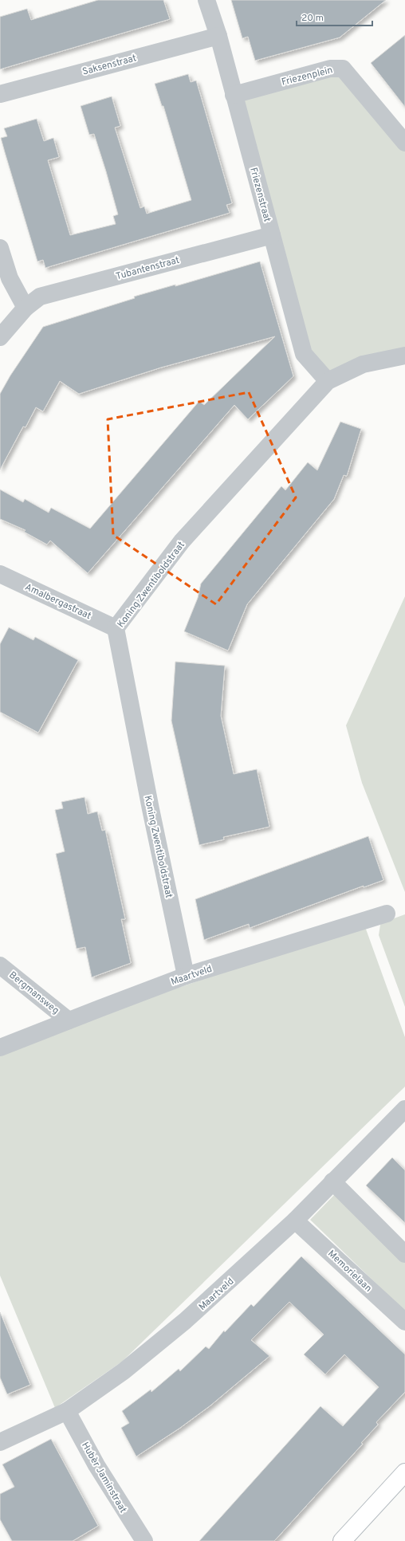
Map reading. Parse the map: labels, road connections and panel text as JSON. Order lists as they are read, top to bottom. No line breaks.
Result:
{"streets":{"street":["Saksenstraat","Friezenplein","Friezenstraat","Tubantenstraat","Koning Zwentiboldstraat","Amalbergastraat","Maartveld","Bergmansweg","Memorielaan","Hubèr Jaminstraat"]},"crossings":[["Saksenstraat","Friezenstraat"],["Friezenplein","Friezenstraat"],["Friezenstraat","Tubantenstraat"],["Friezenstraat","Koning Zwentiboldstraat"],["Koning Zwentiboldstraat","Amalbergastraat"],["Koning Zwentiboldstraat","Maartveld"],["Maartveld","Bergmansweg"],["Maartveld","Memorielaan"],["Maartveld","Hubèr Jaminstraat"]],"scale_bar":"20 m"}
